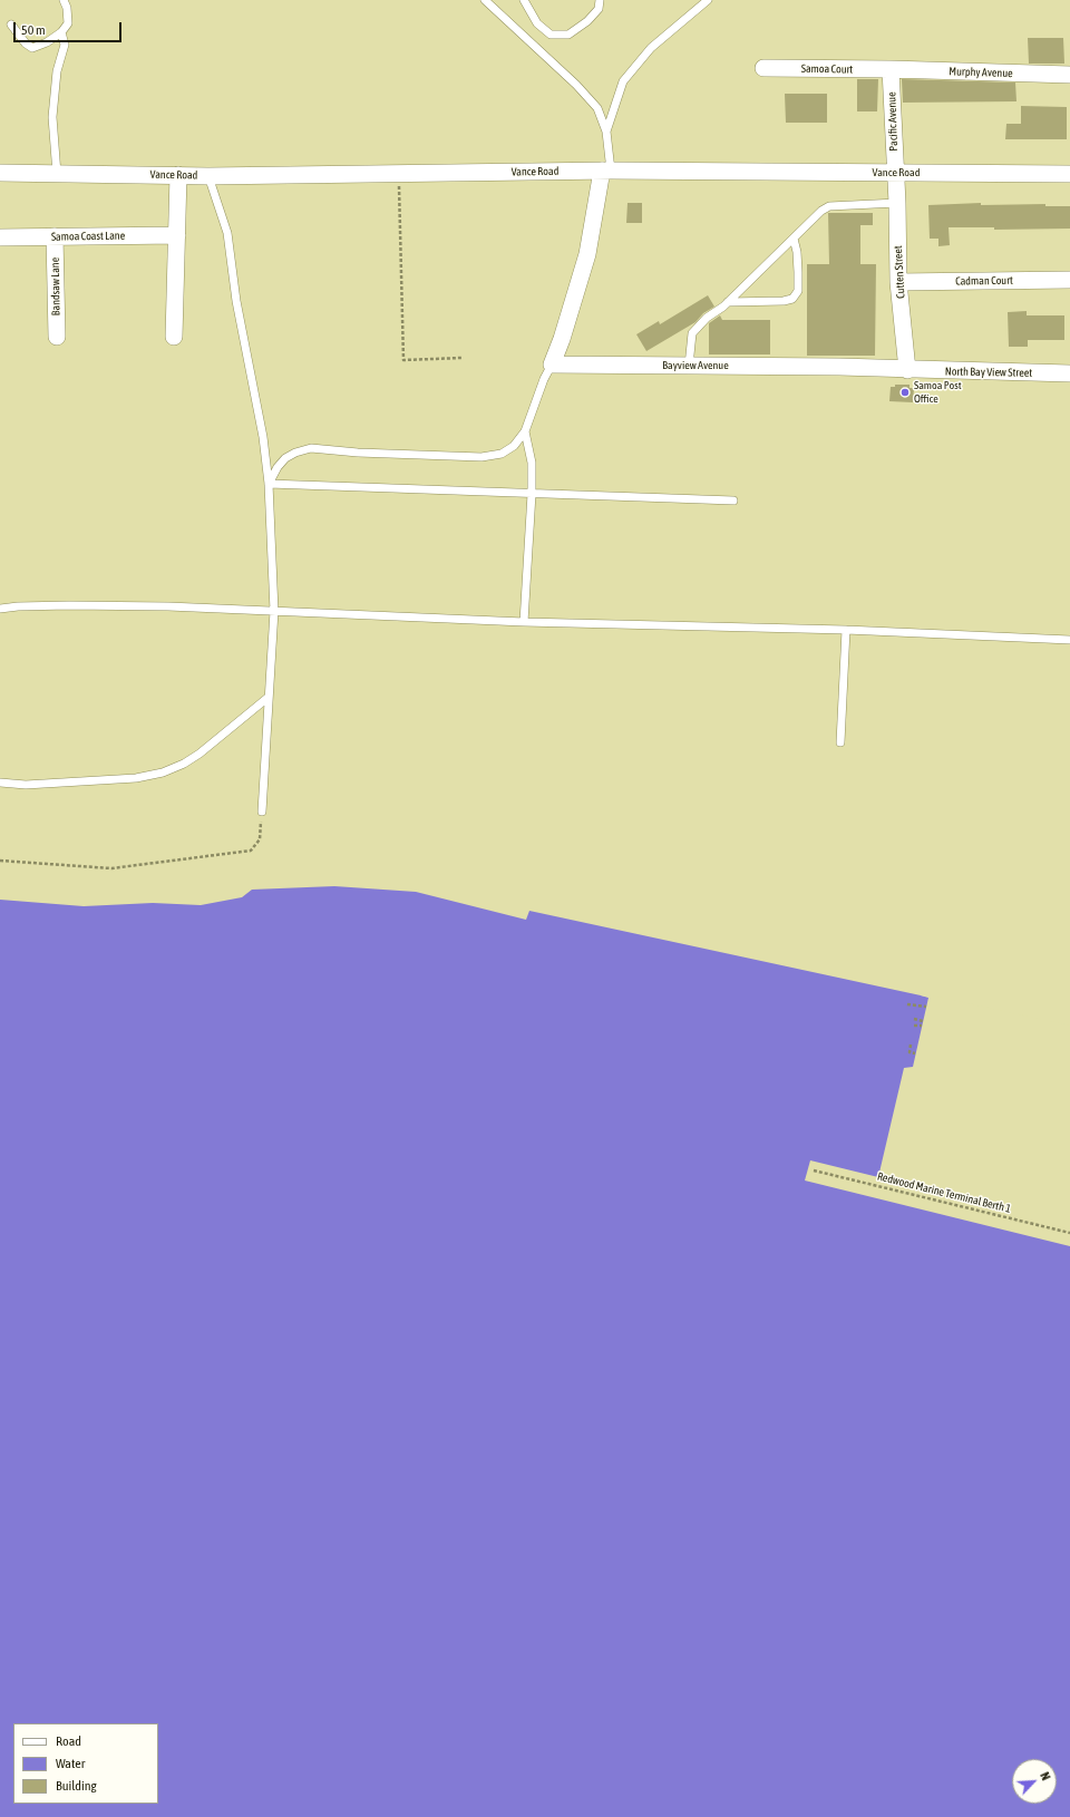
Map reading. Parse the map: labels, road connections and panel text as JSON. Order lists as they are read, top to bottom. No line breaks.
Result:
{"streets":{"street":["Samoa Court","Murphy Avenue","Pacific Avenue","Vance Road","Samoa Coast Lane","Cutten Street","Cadman Court","Bandsaw Lane","Bayview Avenue","North Bay View Street"],"path":["Redwood Marine Terminal Berth 1"]},"crossings":[["Samoa Court","Murphy Avenue"],["Samoa Court","Pacific Avenue"],["Murphy Avenue","Pacific Avenue"],["Pacific Avenue","Vance Road"],["Pacific Avenue","Cutten Street"],["Vance Road","Cutten Street"],["Samoa Coast Lane","Bandsaw Lane"],["Cutten Street","Cadman Court"],["Cutten Street","Bayview Avenue"],["Cutten Street","North Bay View Street"],["Bayview Avenue","North Bay View Street"]],"places":["Samoa Post Office"],"legend":["Road","Water","Building"],"scale_bar":"50 m","north":"top right"}
